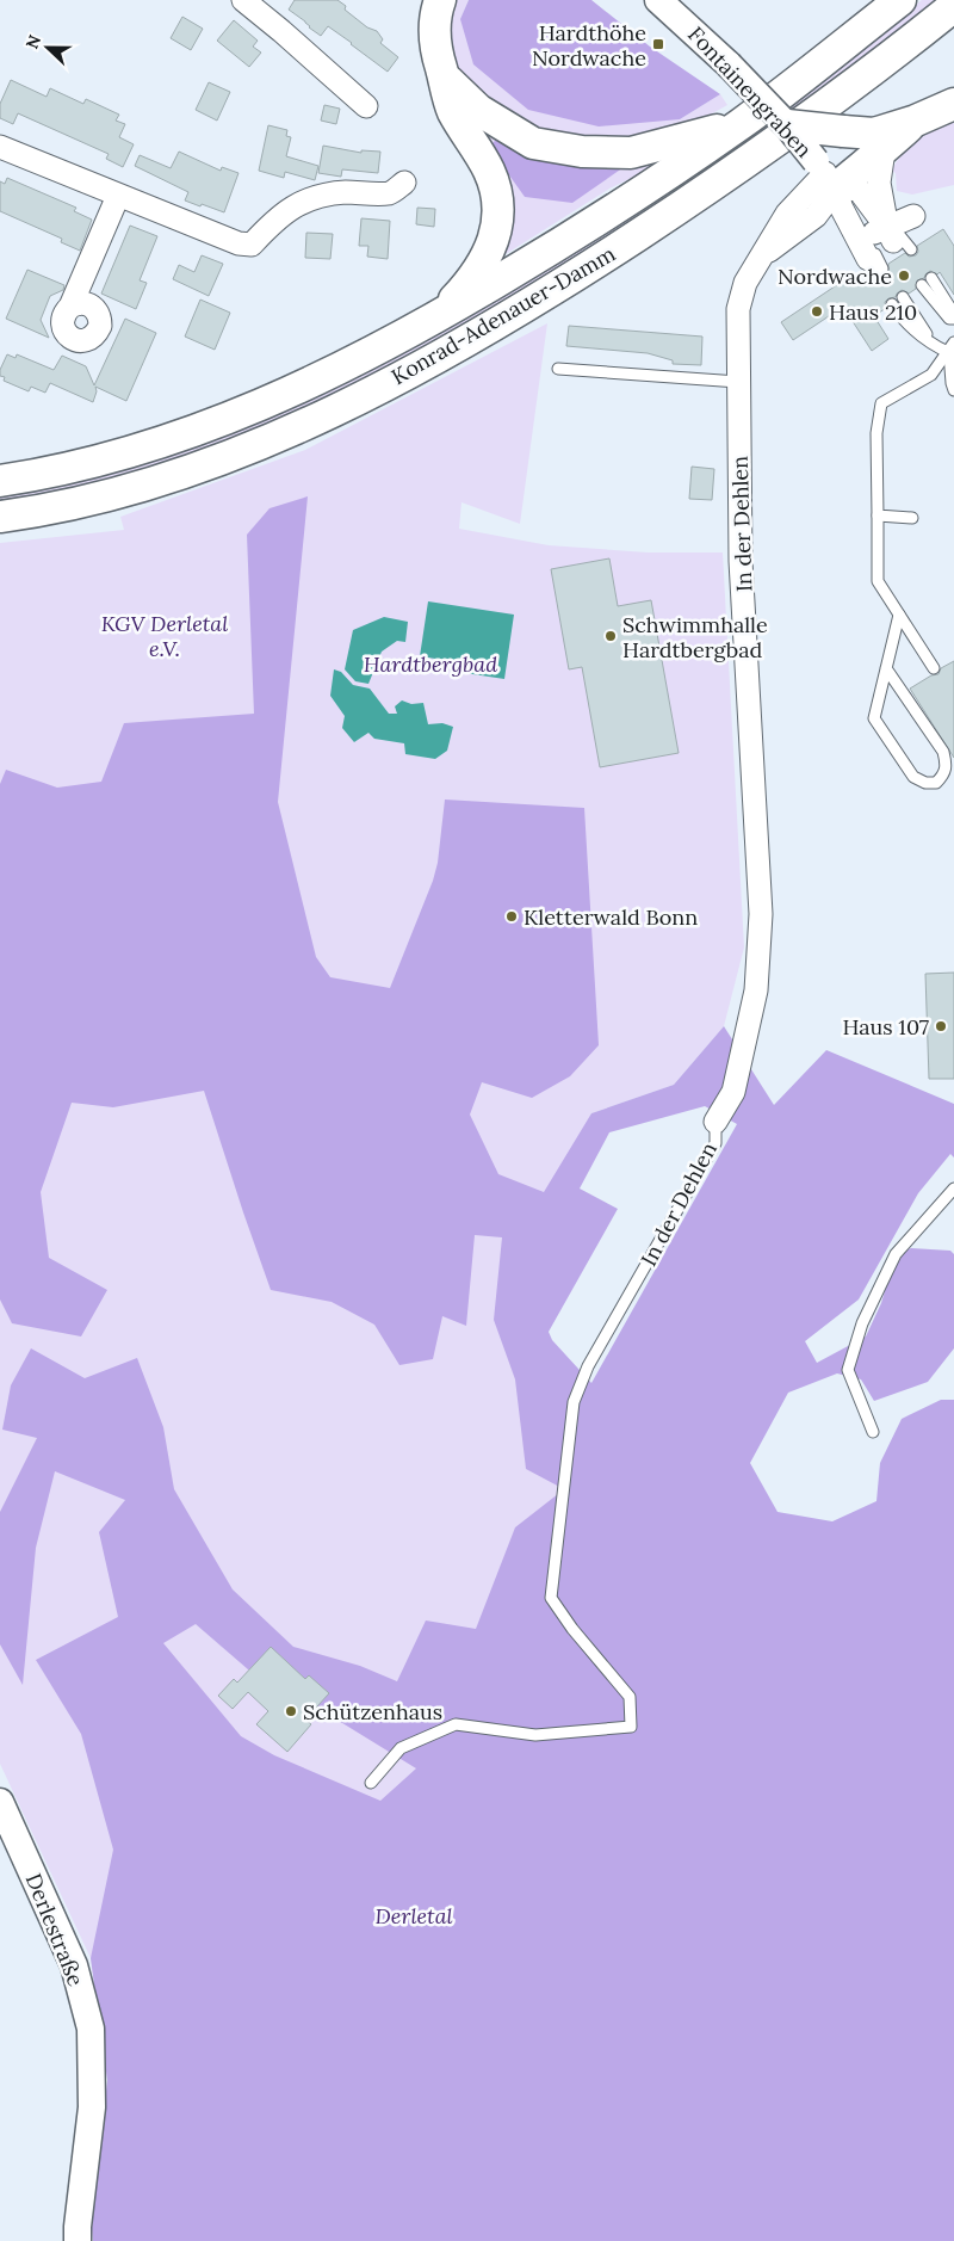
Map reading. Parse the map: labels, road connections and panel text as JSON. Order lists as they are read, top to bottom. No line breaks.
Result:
{"streets":{"main road":["Konrad-Adenauer-Damm"],"street":["Fontainengraben","In der Dehlen","Derlestraße"]},"crossings":[["Fontainengraben","In der Dehlen"]],"parks":["KGV Derletal e.V.","Hardtbergbad","Derletal"],"places":{"transit":["Hardthöhe Nordwache"],"other":["Nordwache","Haus 210","Schwimmhalle Hardtbergbad","Kletterwald Bonn","Haus 107","Schützenhaus"]},"north":"left"}
